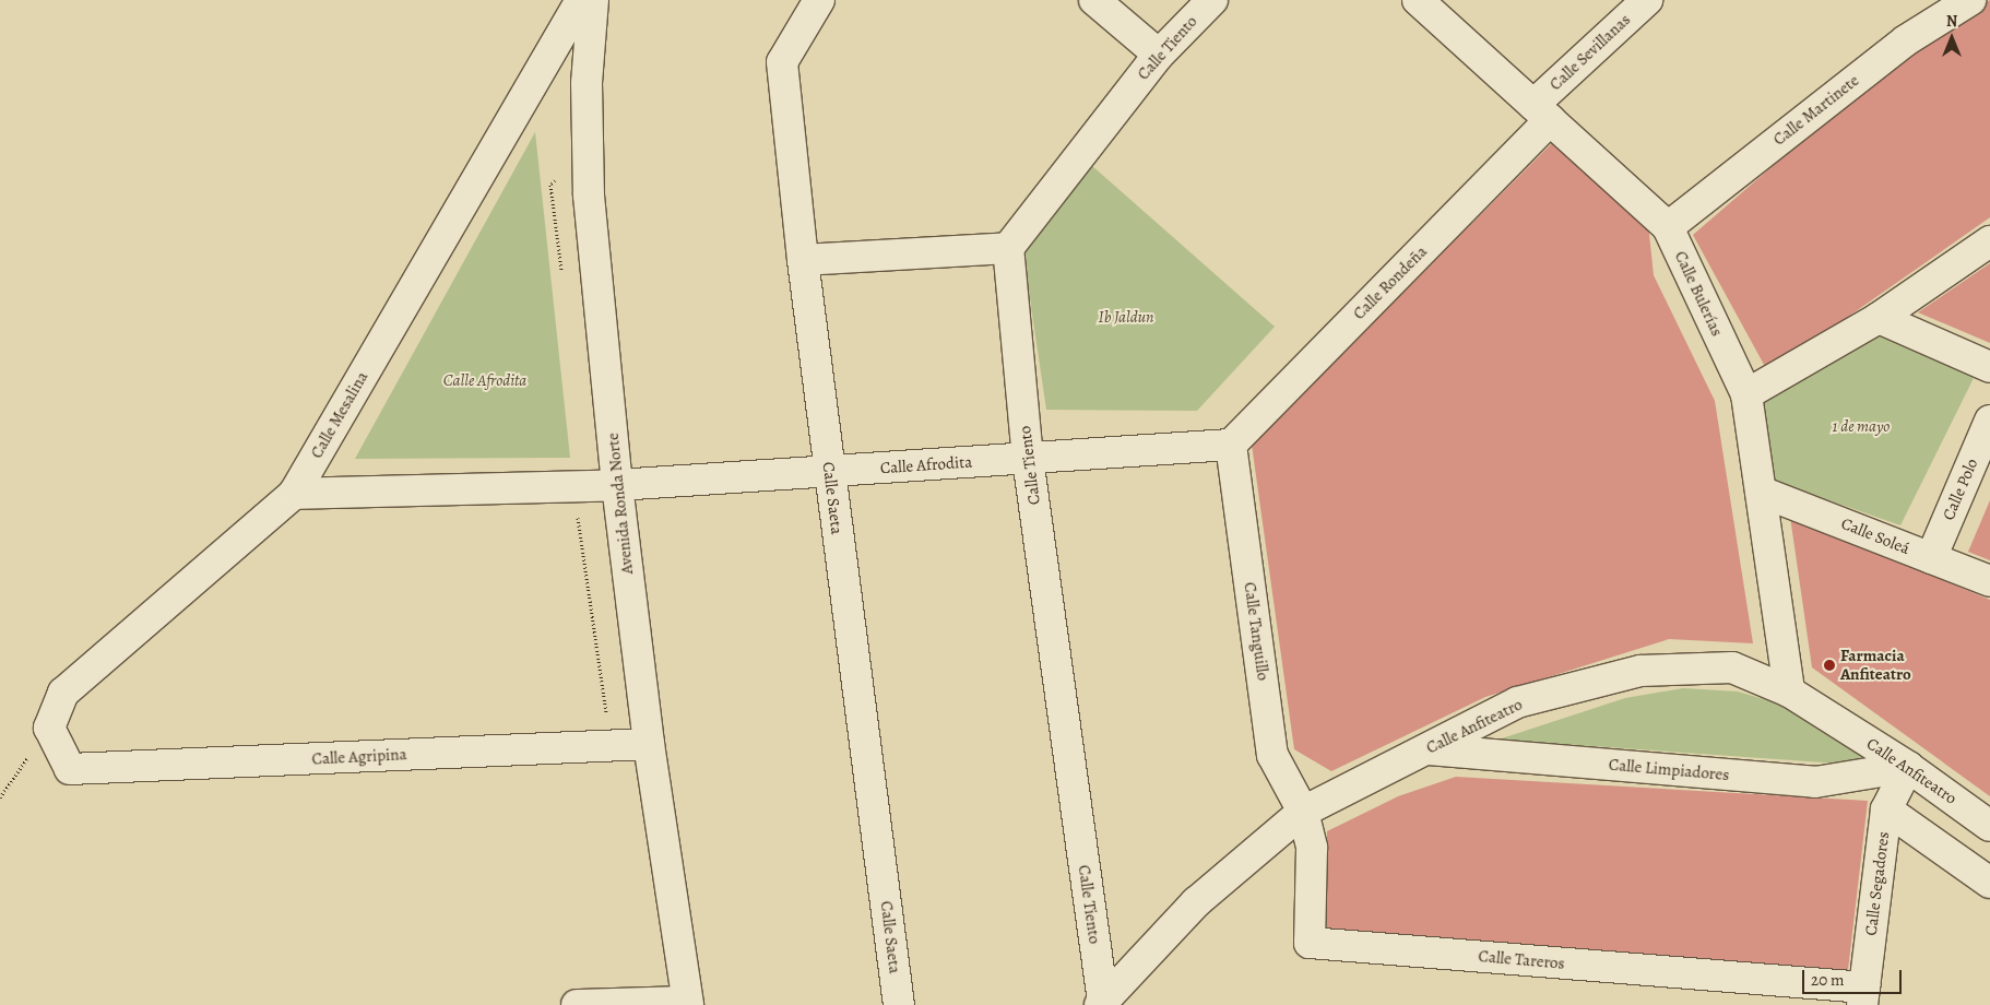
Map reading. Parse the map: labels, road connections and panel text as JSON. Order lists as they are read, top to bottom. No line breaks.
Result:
{"streets":{"street":["Calle Tiento","Calle Sevillanas","Calle Martinete","Calle Rondeña","Calle Bulerías","Calle Mesalina","Calle Afrodita","Calle Polo","Calle Saeta","Avenida Ronda Norte","Calle Soleá","Calle Tanguillo","Calle Anfiteatro","Calle Agripina","Calle Limpiadores","Calle Segadores","Calle Tareros"]},"crossings":[["Calle Tiento","Calle Afrodita"],["Calle Tiento","Calle Anfiteatro"],["Calle Sevillanas","Calle Rondeña"],["Calle Sevillanas","Calle Bulerías"],["Calle Martinete","Calle Bulerías"],["Calle Rondeña","Calle Bulerías"],["Calle Rondeña","Calle Afrodita"],["Calle Rondeña","Calle Tanguillo"],["Calle Bulerías","Calle Soleá"],["Calle Bulerías","Calle Anfiteatro"],["Calle Mesalina","Calle Afrodita"],["Calle Mesalina","Calle Agripina"],["Calle Afrodita","Calle Saeta"],["Calle Afrodita","Avenida Ronda Norte"],["Calle Afrodita","Calle Tanguillo"],["Calle Polo","Calle Soleá"],["Avenida Ronda Norte","Calle Agripina"],["Calle Tanguillo","Calle Anfiteatro"],["Calle Tanguillo","Calle Tareros"],["Calle Anfiteatro","Calle Limpiadores"],["Calle Anfiteatro","Calle Segadores"],["Calle Anfiteatro","Calle Tareros"],["Calle Limpiadores","Calle Segadores"],["Calle Segadores","Calle Tareros"]],"parks":["Ib Jaldun","Calle Afrodita","1 de mayo"],"places":["Farmacia Anfiteatro"],"scale_bar":"20 m","north":"top"}
